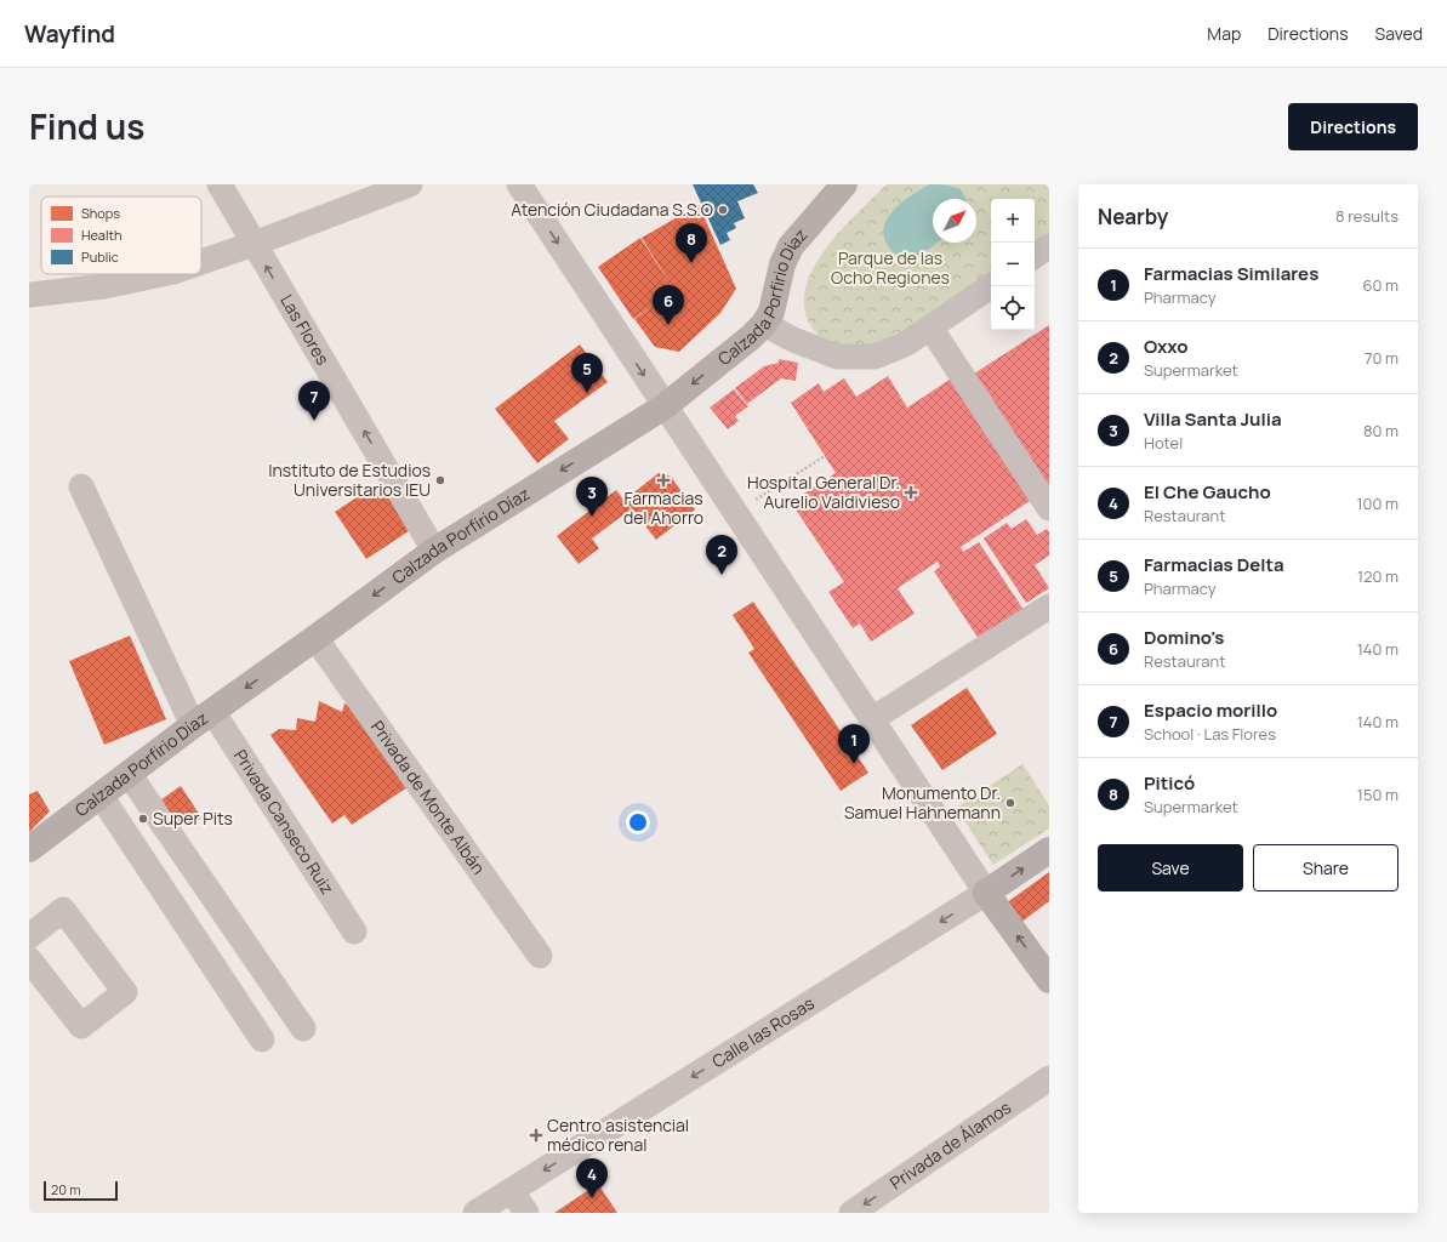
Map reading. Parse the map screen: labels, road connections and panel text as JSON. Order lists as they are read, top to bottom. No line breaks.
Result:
{"streets":{"main road":["Calzada Porfirio Díaz","Calle las Rosas"],"street":["Las Flores","Privada de Monte Albán","Privada Canseco Ruiz","Privada de Álamos"]},"crossings":[["Calzada Porfirio Díaz","Las Flores"],["Calzada Porfirio Díaz","Privada de Monte Albán"],["Calzada Porfirio Díaz","Privada Canseco Ruiz"]],"one_way":["Calzada Porfirio Díaz","Las Flores","Privada de Álamos"],"parks":["Parque de las Ocho Regiones"],"places":{"other":["Atención Ciudadana S.S.O","Instituto de Estudios Universitarios IEU","Monumento Dr. Samuel Hahnemann","Super Pits"],"health":["Farmacias del Ahorro","Hospital General Dr. Aurelio Valdivieso","Centro asistencial médico renal"]},"legend":["Shops","Health","Public"],"scale_bar":"20 m","north":"top right","page":{"header":"Wayfind","nav":["Map","Directions","Saved"],"title":"Find us","buttons":["Directions",["Save","Share"]],"heading":["Nearby","8 results"],"map_buttons":["+","−"],"pins":["8","6","5","7","3","2","1","4"],"list":[{"mark":"1","name":"Farmacias Similares","note":"Pharmacy","value":"60 m"},{"mark":"2","name":"Oxxo","note":"Supermarket","value":"70 m"},{"mark":"3","name":"Villa Santa Julia","note":"Hotel","value":"80 m"},{"mark":"4","name":"El Che Gaucho","note":"Restaurant","value":"100 m"},{"mark":"5","name":"Farmacias Delta","note":"Pharmacy","value":"120 m"},{"mark":"6","name":"Domino's","note":"Restaurant","value":"140 m"},{"mark":"7","name":"Espacio morillo","note":"School · Las Flores","value":"140 m"},{"mark":"8","name":"Piticó","note":"Supermarket","value":"150 m"}],"scale":"20 m"}}
